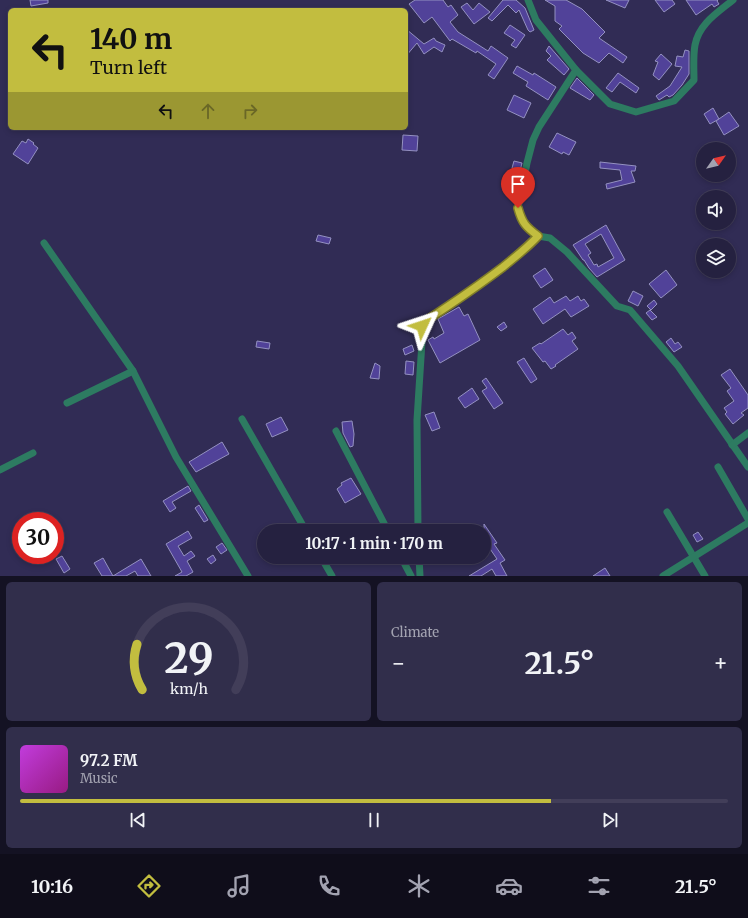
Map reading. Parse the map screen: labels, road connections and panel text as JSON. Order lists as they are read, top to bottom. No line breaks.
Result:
{"north":"top right","page":{"turn":["140 m","Turn left"],"limit":"30","trip":"10:17 · 1 min · 170 m","tile":"Climate","heat":["−","21.5°","+"],"song":["97.2 FM","Music"],"tabs":["10:16","21.5°"],"gauge":["29","km/h"]}}
